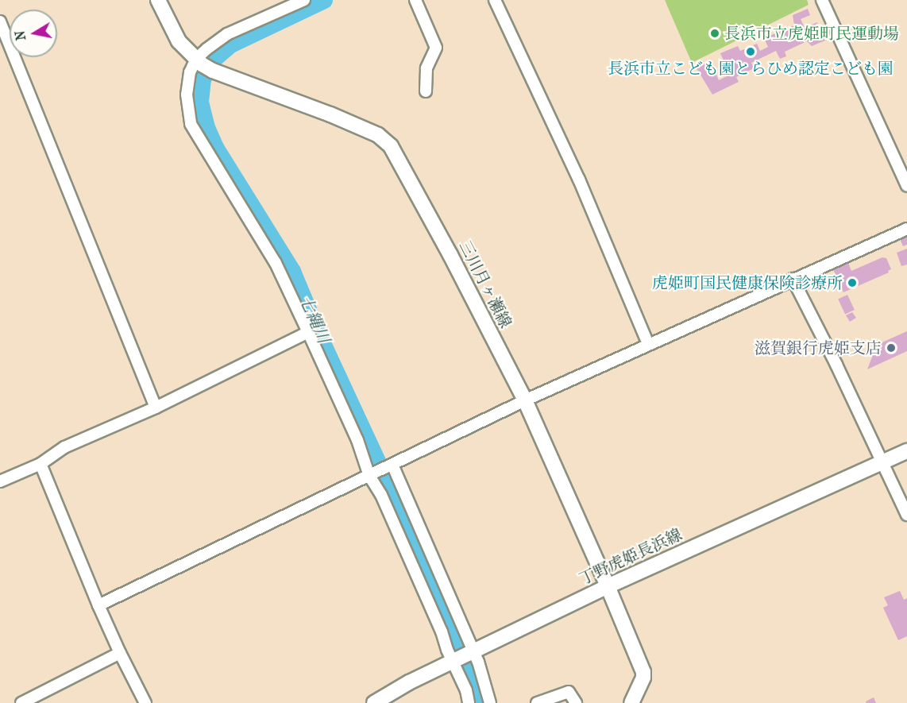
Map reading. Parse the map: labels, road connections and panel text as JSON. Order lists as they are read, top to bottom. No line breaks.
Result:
{"streets":{"main road":["三川月ヶ瀬線","丁野虎姫長浜線"]},"crossings":[["三川月ヶ瀬線","丁野虎姫長浜線"]],"water":["七縄川"],"places":["長浜市立虎姫町民運動場","長浜市立こども園とらひめ認定こども園","虎姫町国民健康保険診療所","滋賀銀行虎姫支店"],"north":"left"}
